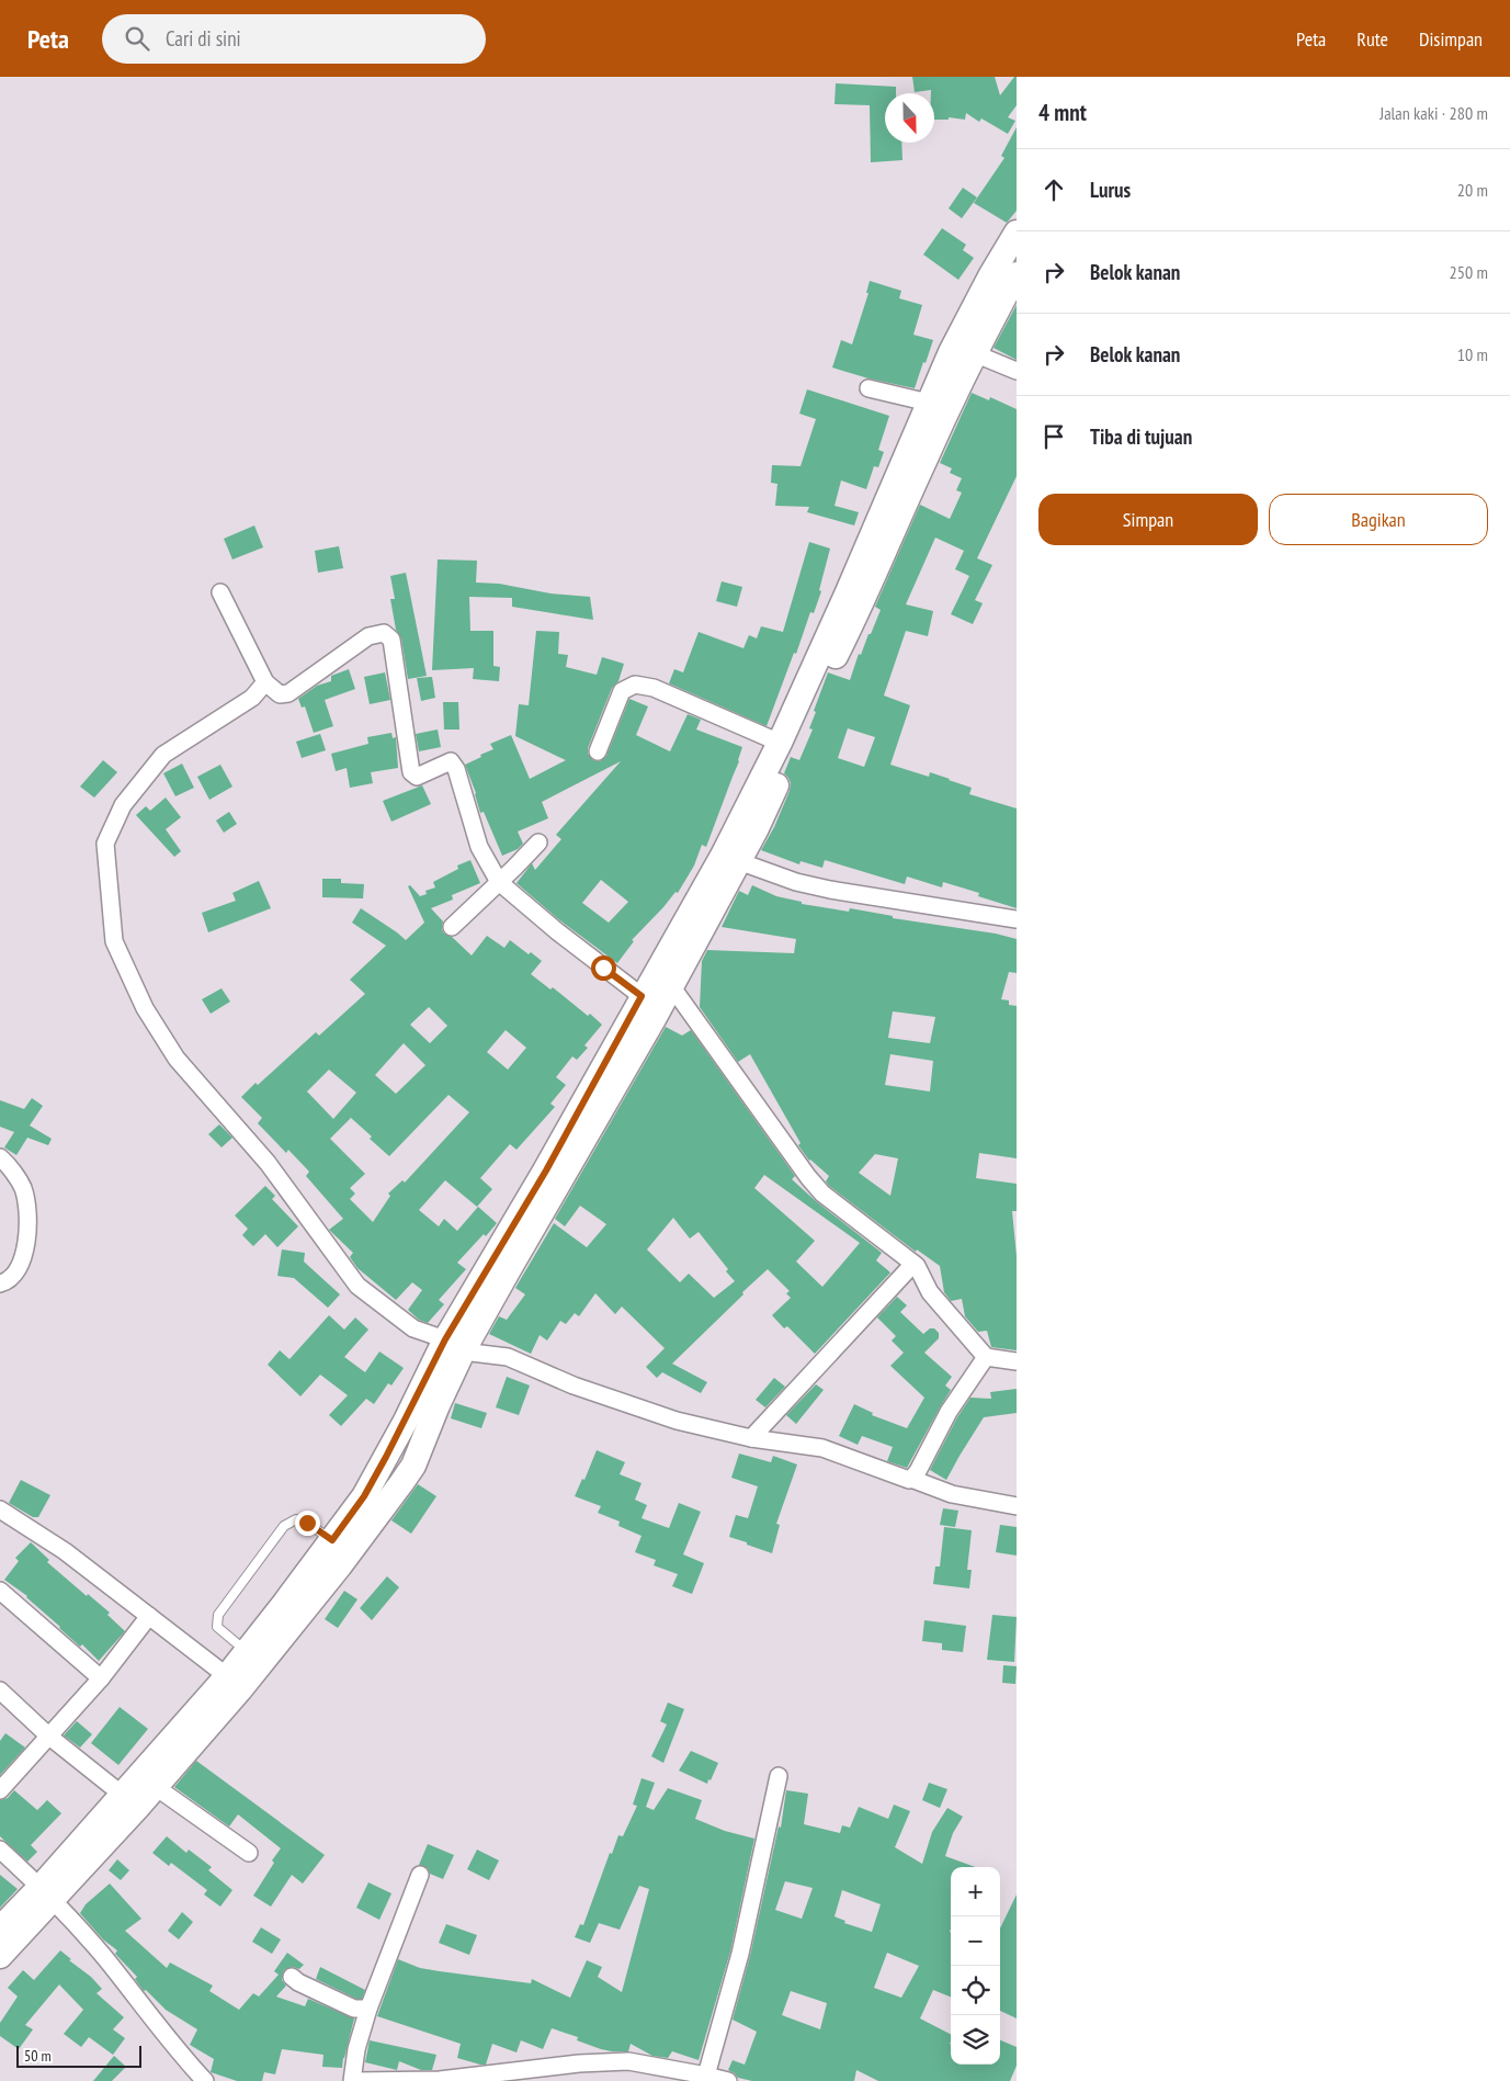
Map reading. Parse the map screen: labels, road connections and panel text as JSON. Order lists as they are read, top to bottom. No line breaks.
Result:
{"scale_bar":"50 m","north":"bottom","page":{"header":"Peta","search":"Cari di sini","nav":["Peta","Rute","Disimpan"],"heading":["4 mnt","Jalan kaki · 280 m"],"list":[["Lurus","20 m"],["Belok kanan","250 m"],["Belok kanan","10 m"],"Tiba di tujuan"],"buttons":["Simpan","Bagikan"],"map_buttons":["+","−"],"scale":"50 m"}}
